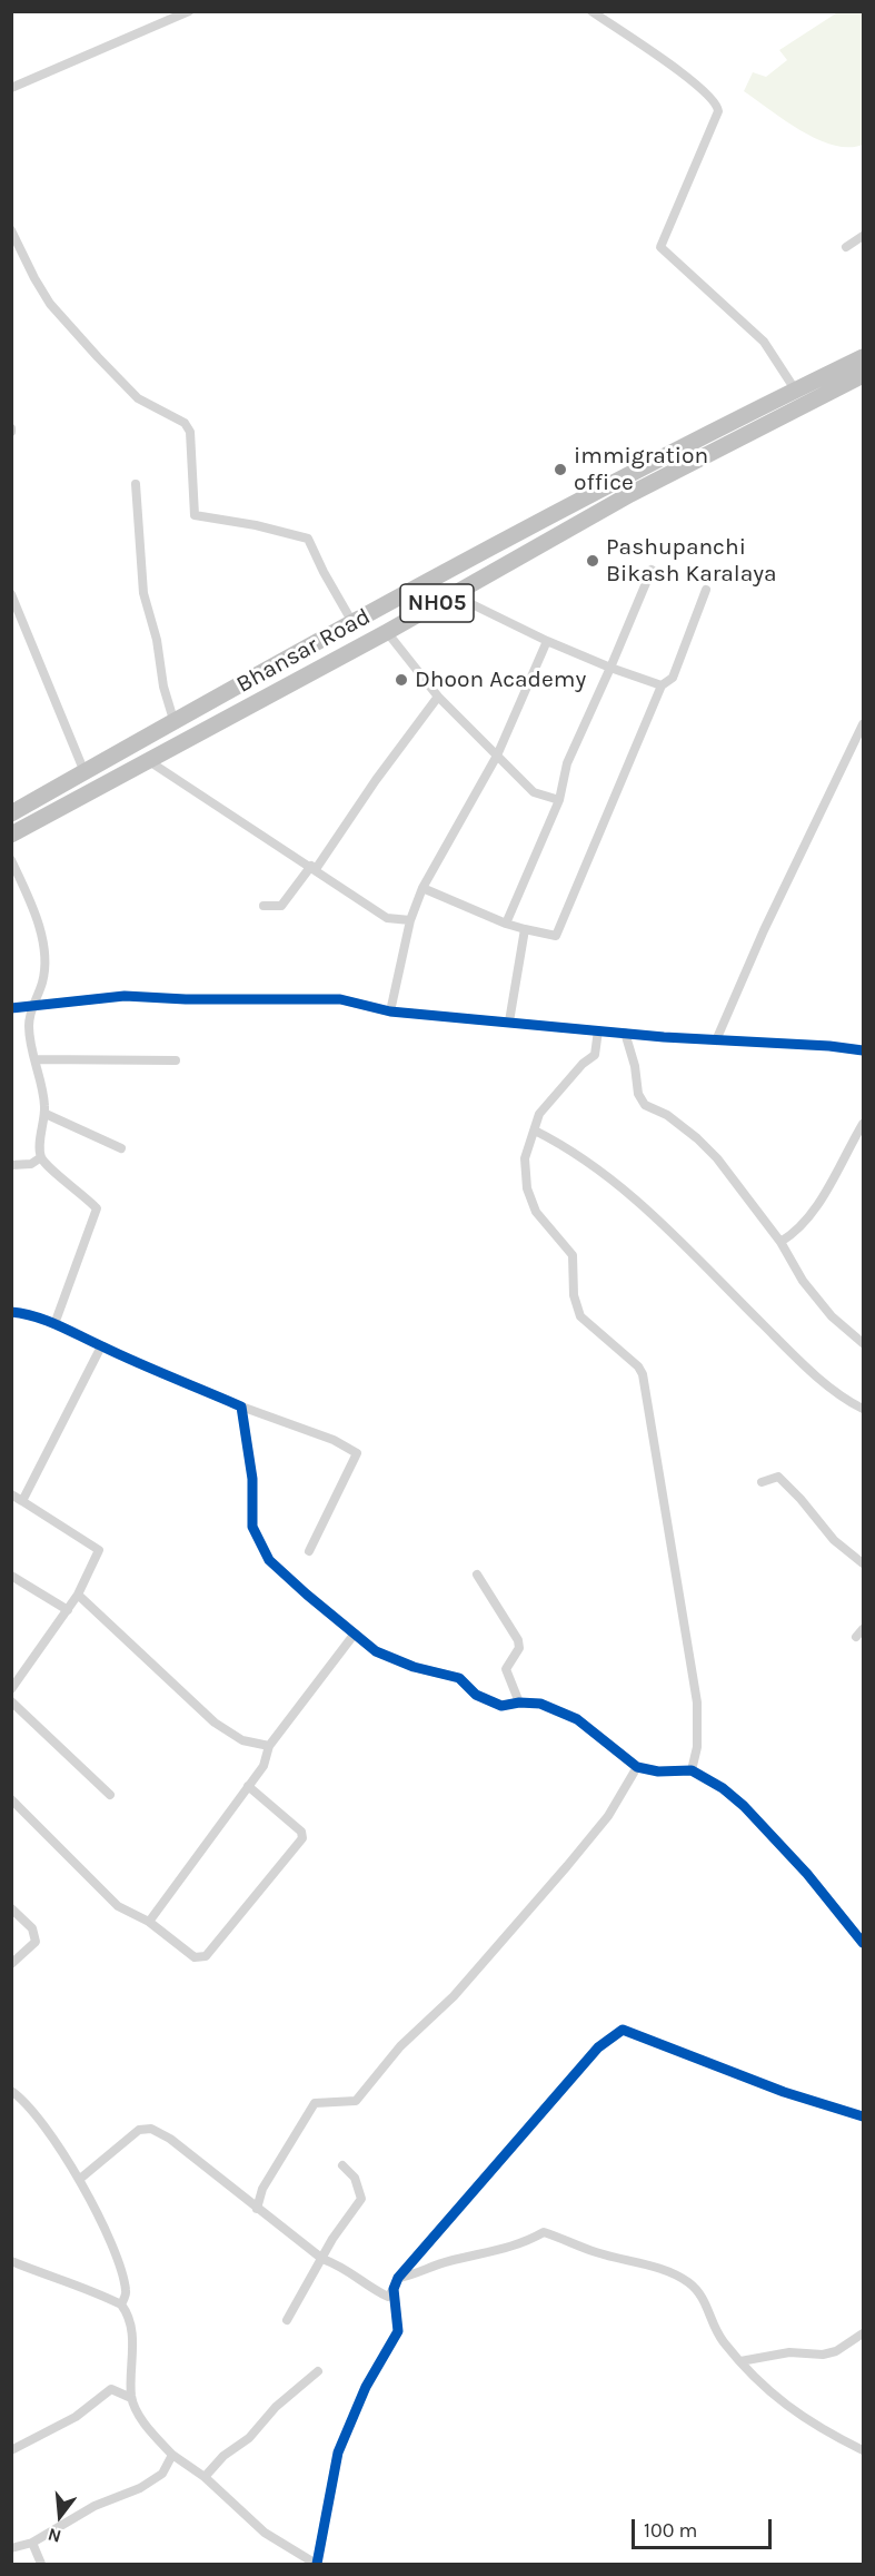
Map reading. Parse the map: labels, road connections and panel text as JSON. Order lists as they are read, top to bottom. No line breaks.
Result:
{"streets":{"highway":["NH05","Bhansar Road"]},"places":["immigration office","Pashupanchi Bikash Karalaya","Dhoon Academy"],"scale_bar":"100 m","north":"bottom"}
